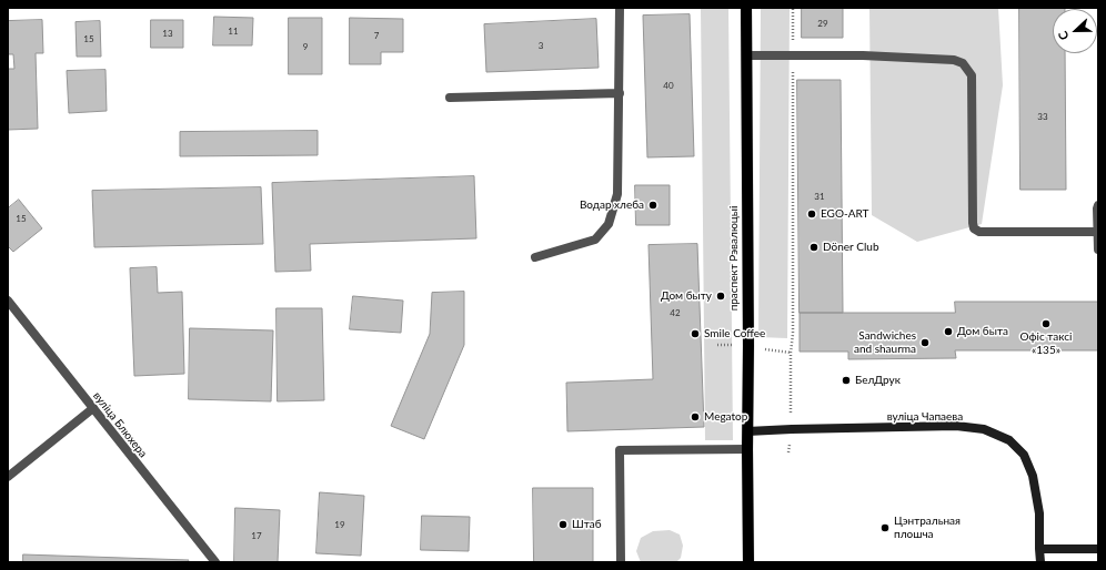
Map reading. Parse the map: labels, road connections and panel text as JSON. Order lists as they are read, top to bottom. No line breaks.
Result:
{"streets":{"main road":["праспект Рэвалюцыі","вуліца Чапаева"],"street":["вуліца Блюхера"]},"crossings":[["праспект Рэвалюцыі","вуліца Чапаева"]],"places":["Водар хлеба","EGO-ART","Döner Club","Дом быту","Офіс таксі «135»","Дом быта","Smile Coffee","Sandwiches and shaurma","БелДрук","Megatop","Штаб","Цэнтральная плошча"],"house_numbers":["29","11","13","7","15","3","9","40","33","31","15","42","19","17"],"north":"left"}
